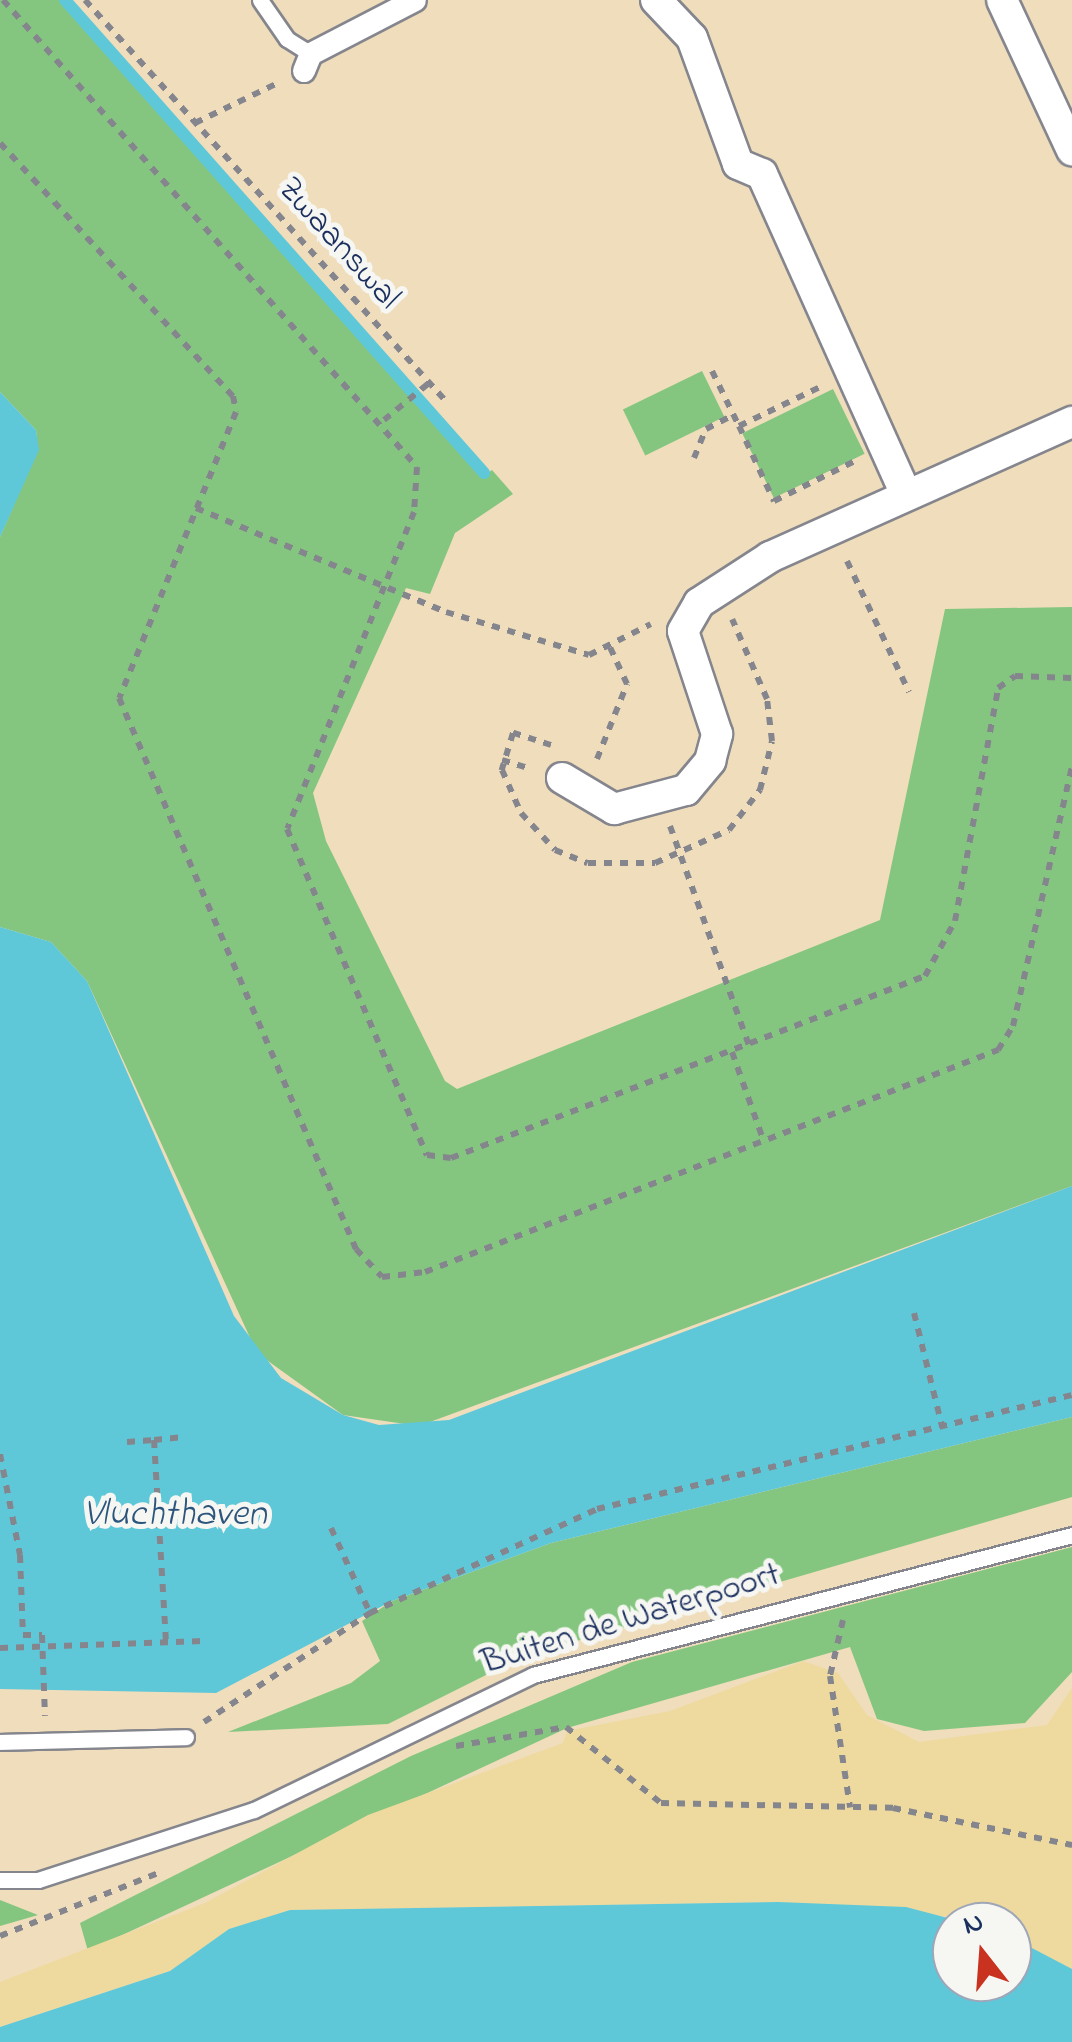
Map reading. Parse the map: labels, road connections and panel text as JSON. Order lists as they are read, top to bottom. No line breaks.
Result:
{"streets":{"lane":["Buiten de Waterpoort"],"path":["Zwaanswal"]},"water":["Vluchthaven"],"north":"top"}
